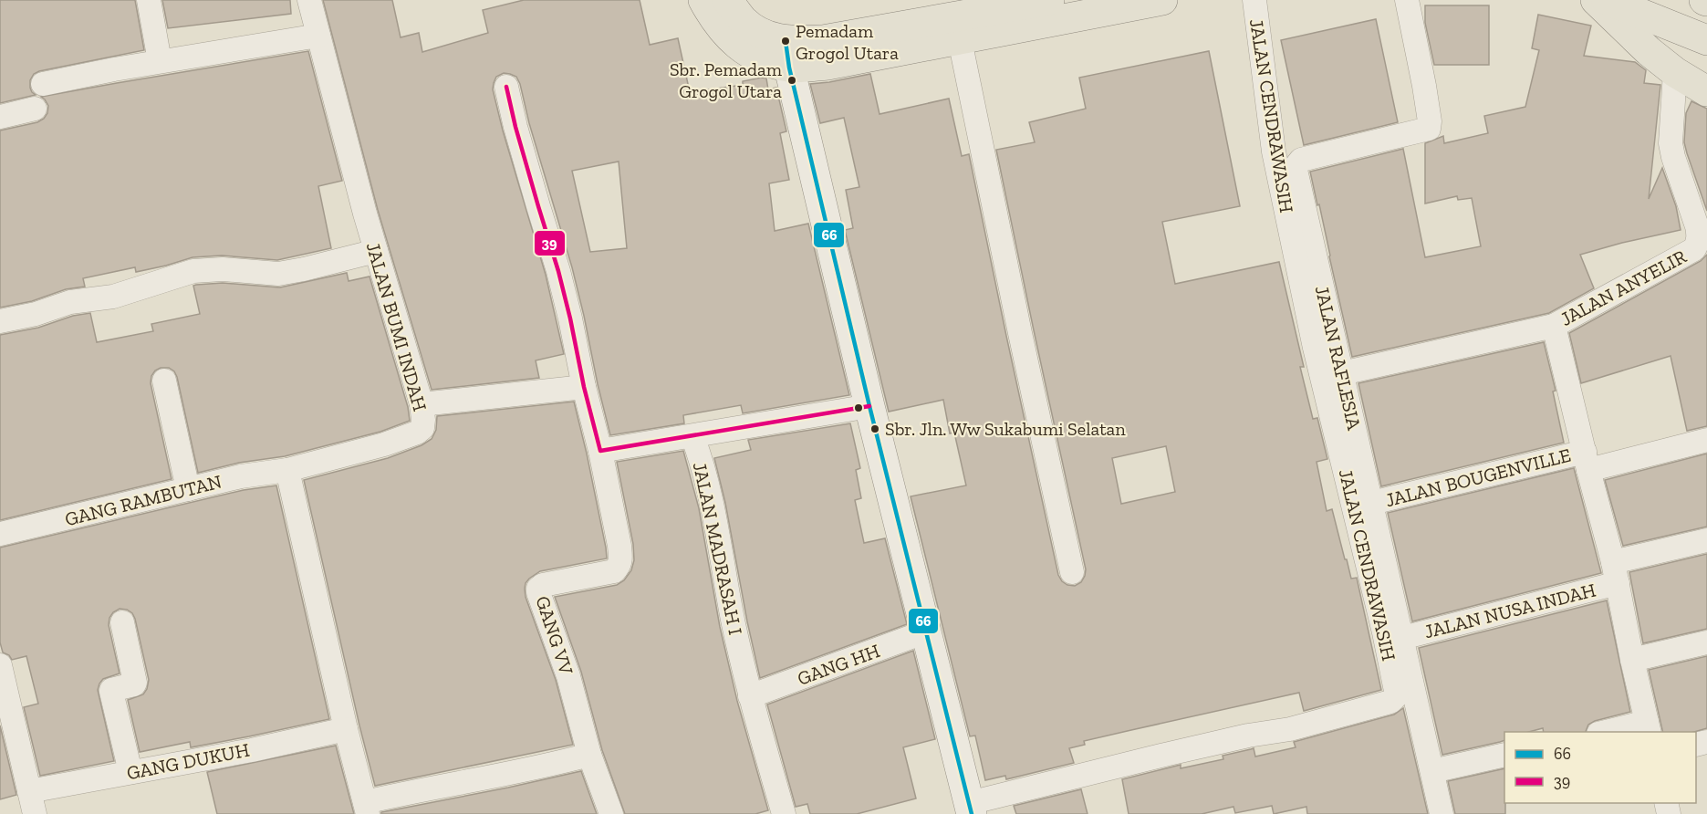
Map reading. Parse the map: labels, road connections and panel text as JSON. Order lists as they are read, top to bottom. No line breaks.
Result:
{"streets":{"street":["JALAN CENDRAWASIH","JALAN ANYELIR","JALAN BUMI INDAH","JALAN RAFLESIA","JALAN BOUGENVILLE","GANG RAMBUTAN","JALAN MADRASAH I","JALAN NUSA INDAH","GANG VV","GANG HH","GANG DUKUH"]},"crossings":[["JALAN ANYELIR","JALAN RAFLESIA"],["JALAN BUMI INDAH","GANG RAMBUTAN"],["JALAN RAFLESIA","JALAN BOUGENVILLE"],["JALAN RAFLESIA","JALAN NUSA INDAH"],["JALAN MADRASAH I","GANG VV"],["JALAN MADRASAH I","GANG HH"]],"places":["Pemadam Grogol Utara","Sbr. Pemadam Grogol Utara","Sbr. Jln. Ww Sukabumi Selatan"],"lines":["transit line 66","transit line 39"],"legend":["66","39"]}
